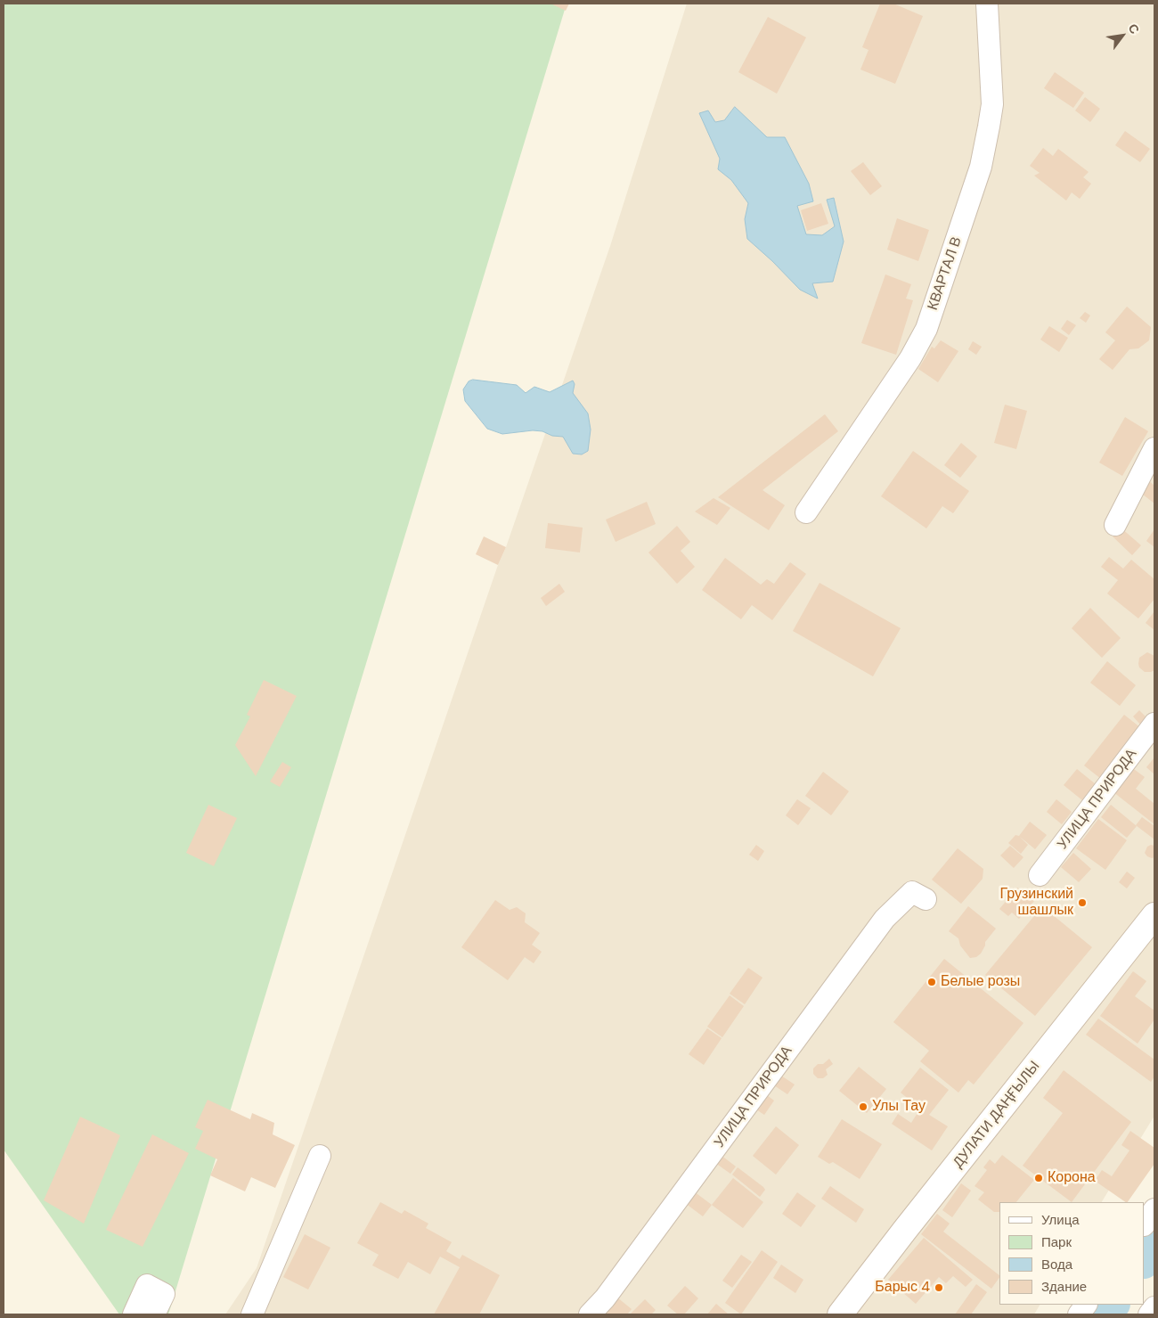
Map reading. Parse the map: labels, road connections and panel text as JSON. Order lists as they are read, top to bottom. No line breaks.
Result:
{"streets":{"main road":["ДУЛАТИ ДАҢҒЫЛЫ"],"street":["КВАРТАЛ В","УЛИЦА ПРИРОДА"]},"places":["Грузинский шашлык","Белые розы","Улы Тау","Корона","Барыс 4"],"legend":["Улица","Парк","Вода","Здание"],"north":"top right"}
